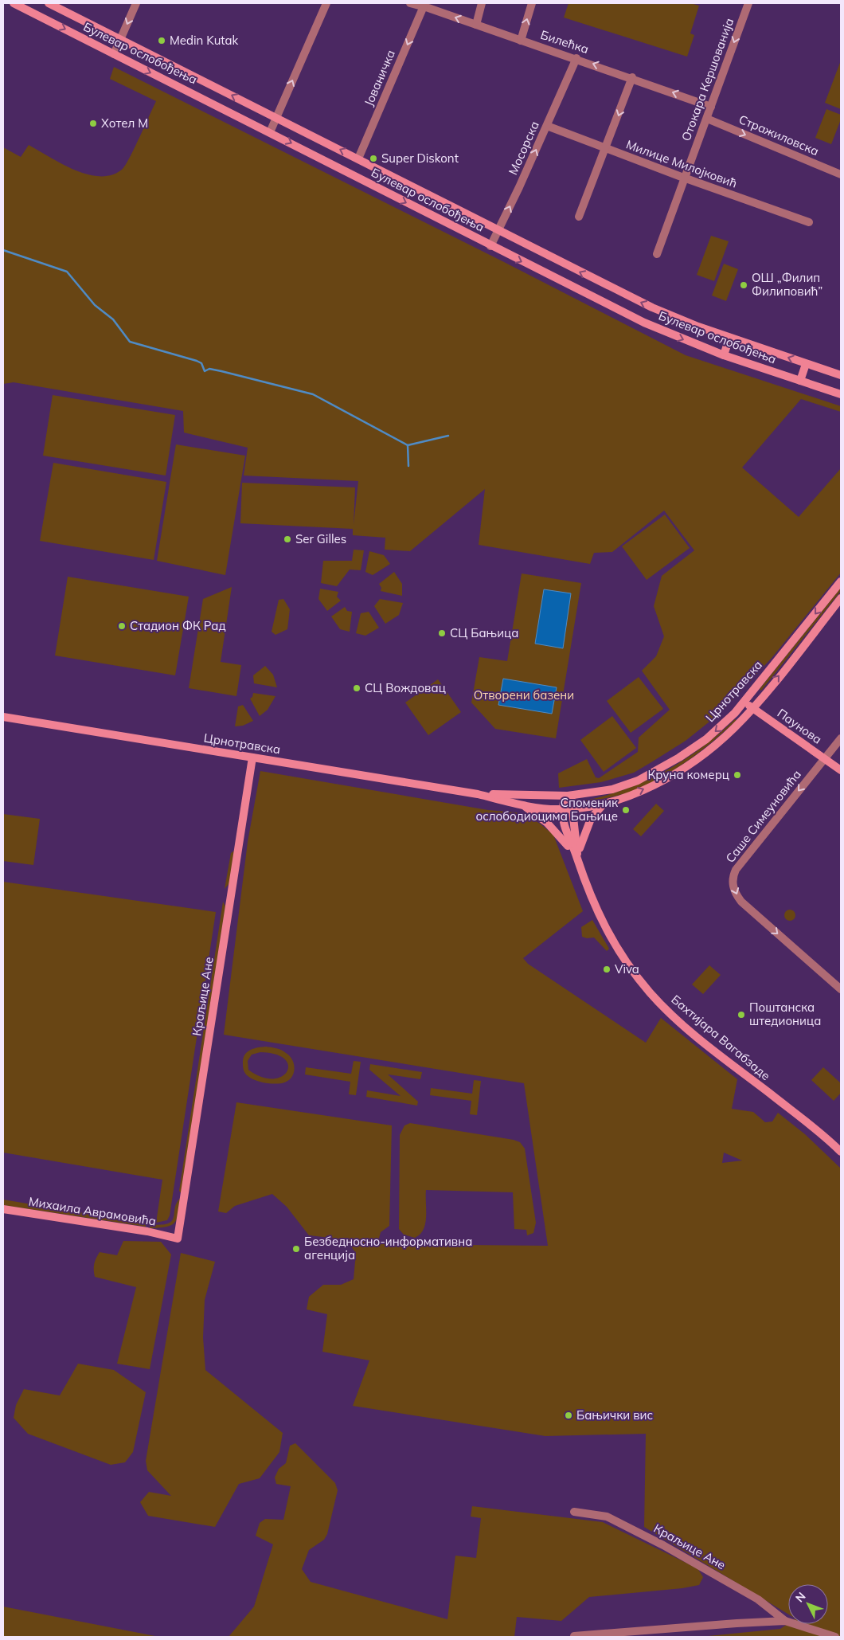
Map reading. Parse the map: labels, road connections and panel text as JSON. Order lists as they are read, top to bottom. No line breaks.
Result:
{"streets":{"main road":["Булевар ослобођења","Црнотравска","Паунова","Краљице Ане","Бахтијара Вагабзаде","Михаила Аврамовића"],"street":["Билећка","Јованичка","Отокара Кершованија","Стражиловска","Мосорска","Милице Милојковић","Саше Симеуновића"]},"crossings":[["Билећка","Јованичка"],["Билећка","Отокара Кершованија"],["Билећка","Мосорска"],["Булевар ослобођења","Јованичка"],["Булевар ослобођења","Мосорска"],["Отокара Кершованија","Стражиловска"],["Отокара Кершованија","Милице Милојковић"],["Мосорска","Милице Милојковић"],["Црнотравска","Паунова"],["Црнотравска","Краљице Ане"],["Црнотравска","Бахтијара Вагабзаде"],["Паунова","Саше Симеуновића"],["Краљице Ане","Михаила Аврамовића"]],"one_way":["Билећка","Јованичка","Отокара Кершованија","Стражиловска"],"parks":["Отворени базени"],"places":["Medin Kutak","Хотел М","Super Diskont","ОШ „Филип Филиповић”","Ser Gilles","Стадион ФК Рад","СЦ Бањица","СЦ Вождовац","Круна комерц","Споменик ослободиоцима Бањице","Viva","Поштанска штедионица","Безбедносно-информативна агенција","Бањички вис"],"north":"top left"}
